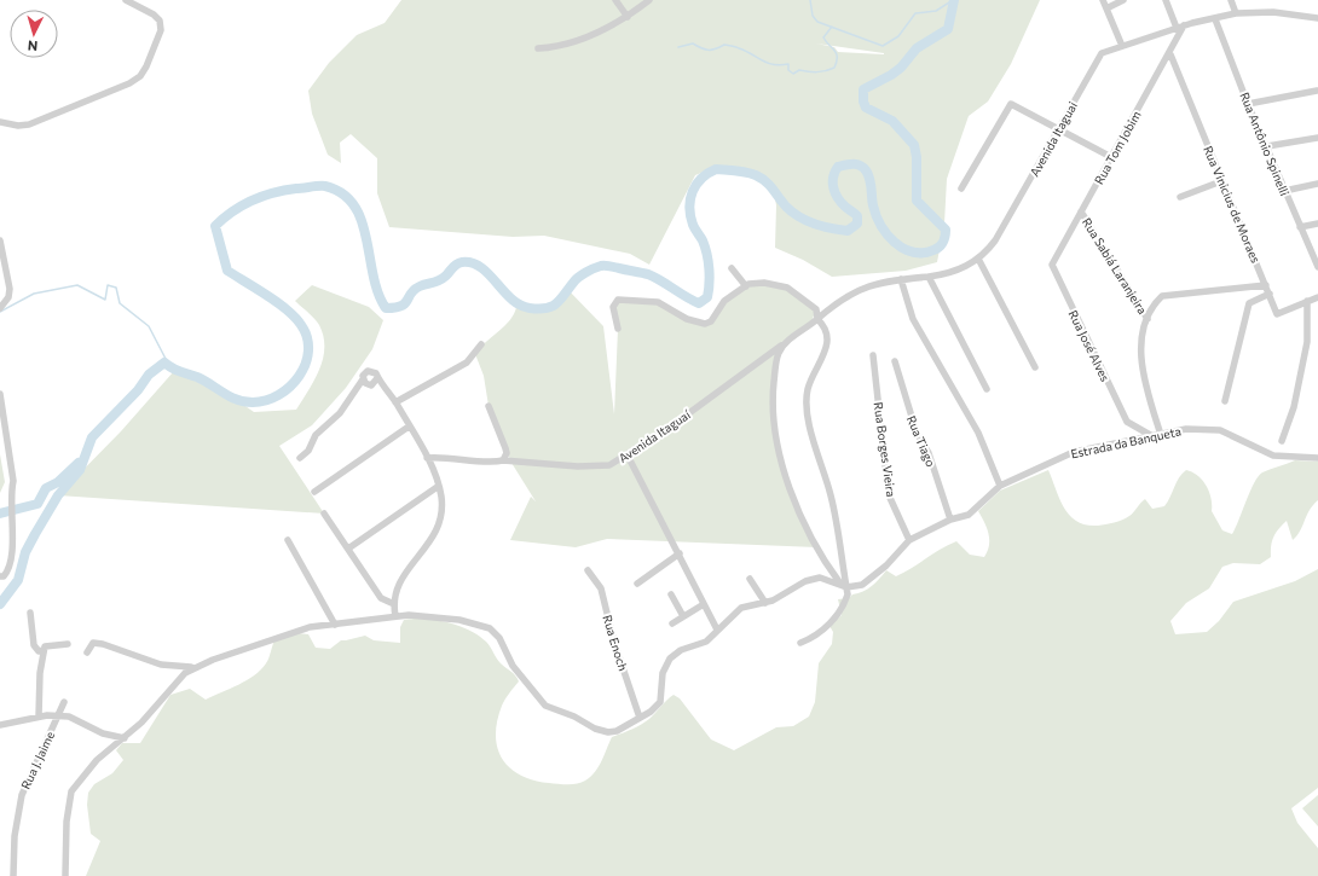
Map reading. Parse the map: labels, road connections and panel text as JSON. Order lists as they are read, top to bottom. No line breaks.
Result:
{"streets":{"street":["Avenida Itaguai","Rua Antônio Spinelli","Rua Tom Jobim","Rua Vinicius de Moraes","Rua Sabiá Laranjeira","Rua José Alves","Avenida Itaguaí","Rua Tiago","Estrada da Banqueta","Rua Borges Vieira","Rua Enoch","Rua J. Jaime"]},"crossings":[["Avenida Itaguai","Rua Antônio Spinelli"],["Avenida Itaguai","Rua Tom Jobim"],["Rua Tom Jobim","Rua Vinicius de Moraes"],["Rua Tom Jobim","Rua Sabiá Laranjeira"],["Rua Tom Jobim","Rua José Alves"],["Rua Vinicius de Moraes","Rua Sabiá Laranjeira"],["Rua Sabiá Laranjeira","Estrada da Banqueta"],["Rua José Alves","Estrada da Banqueta"],["Rua Tiago","Estrada da Banqueta"],["Estrada da Banqueta","Rua Borges Vieira"]],"north":"bottom"}
